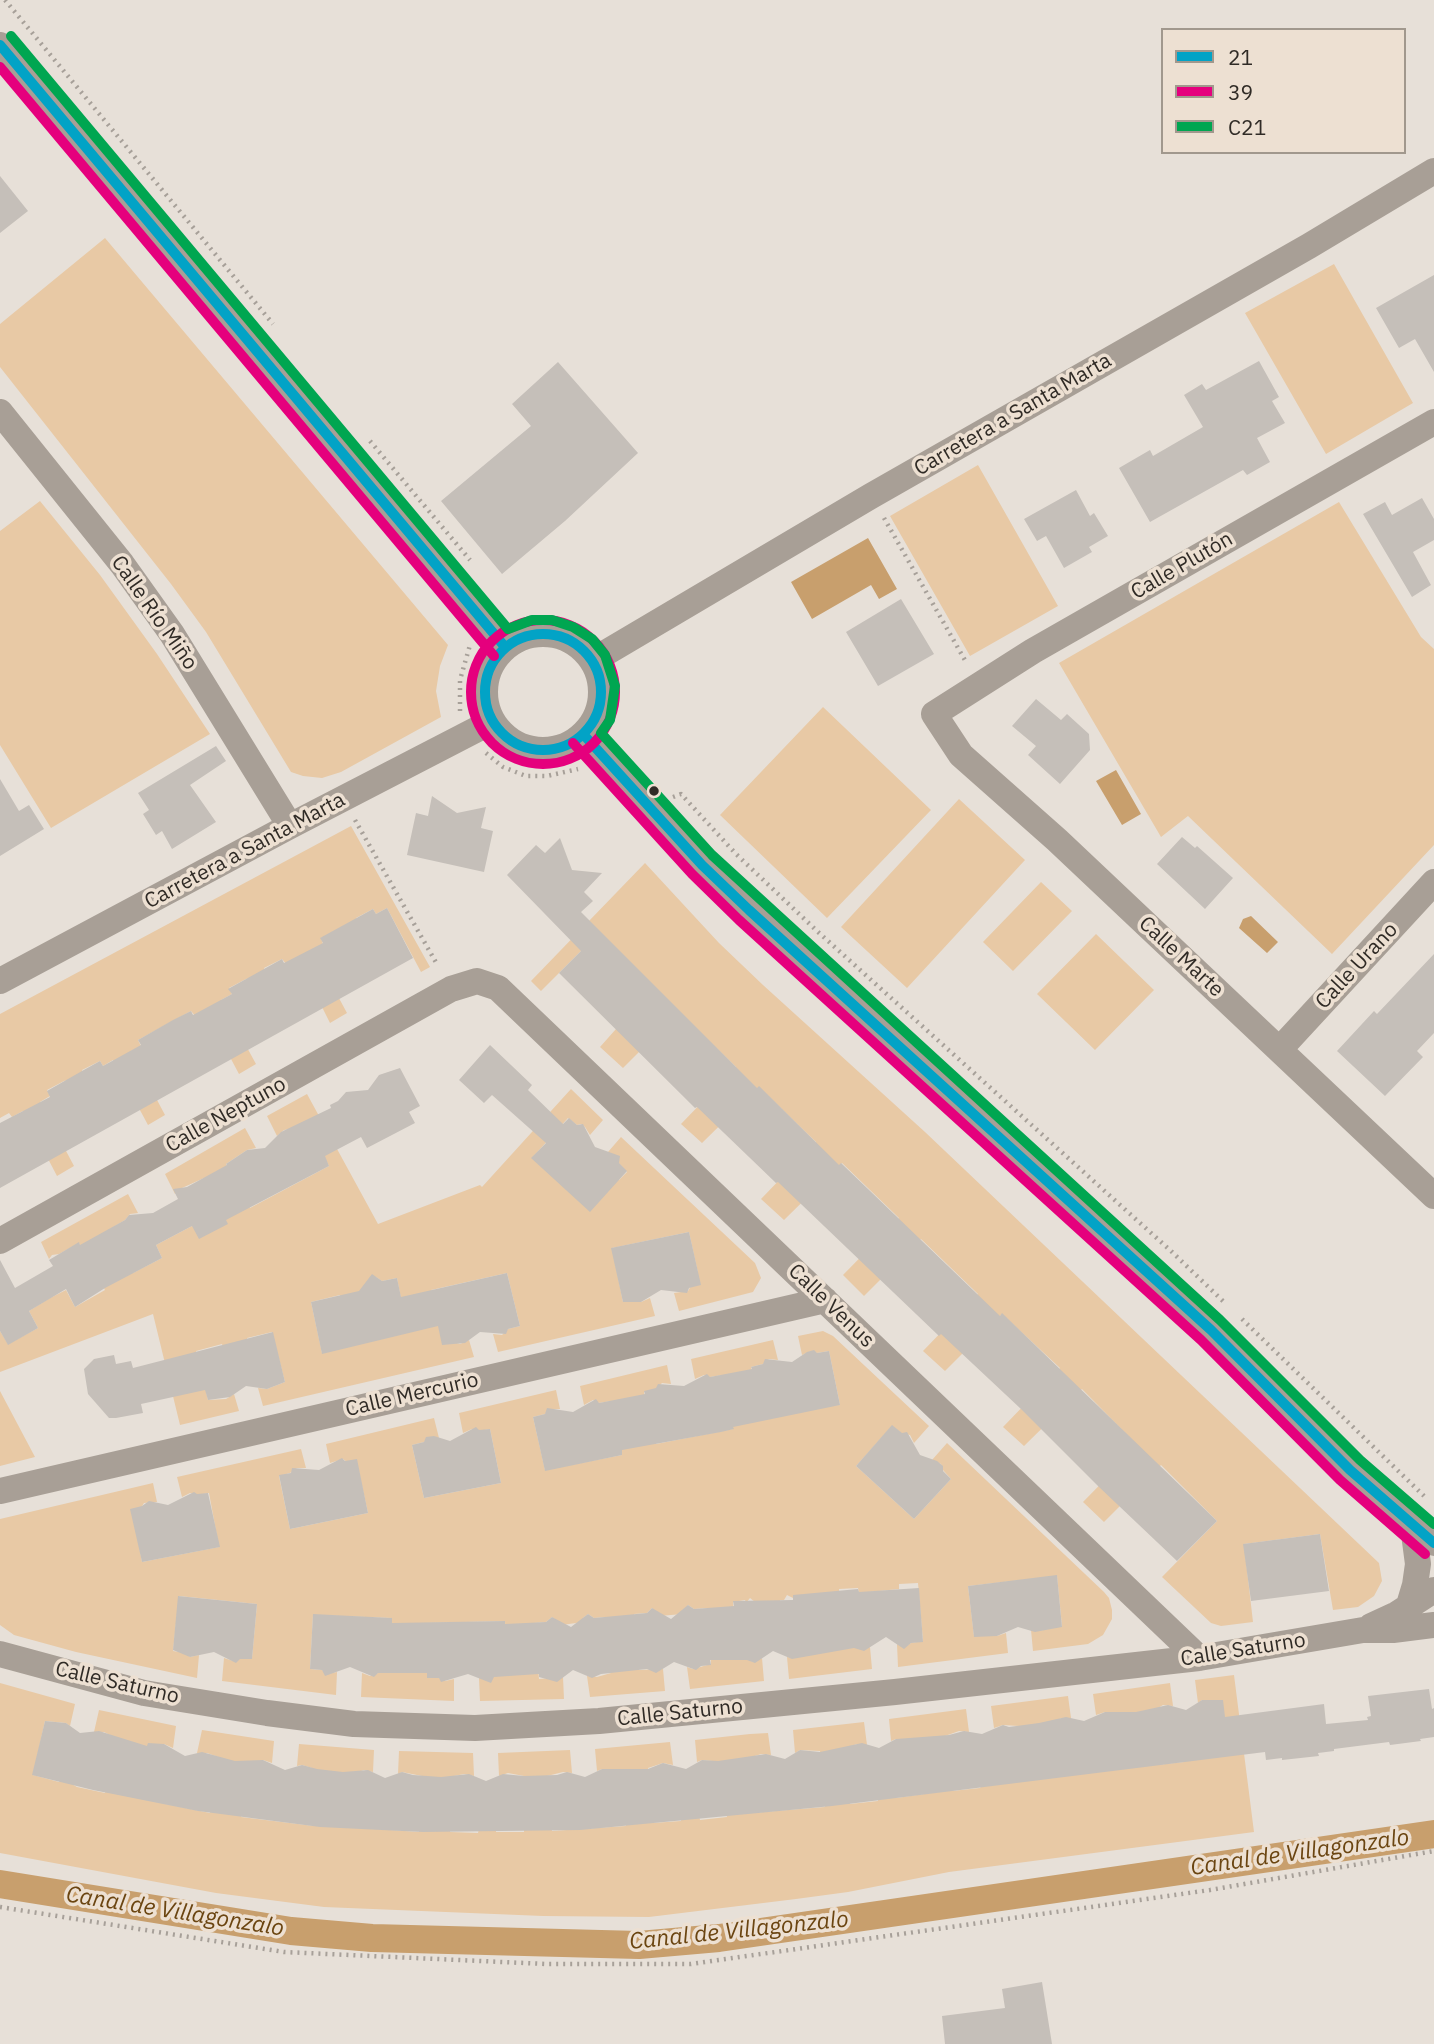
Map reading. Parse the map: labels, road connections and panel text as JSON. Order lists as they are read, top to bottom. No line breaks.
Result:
{"streets":{"street":["Carretera a Santa Marta","Calle Plutón","Calle Río Miño","Calle Marte","Calle Urano","Calle Neptuno","Calle Venus","Calle Mercurio","Calle Saturno"]},"crossings":[["Carretera a Santa Marta","Calle Río Miño"],["Calle Plutón","Calle Marte"],["Calle Marte","Calle Urano"],["Calle Neptuno","Calle Venus"],["Calle Venus","Calle Mercurio"],["Calle Venus","Calle Saturno"]],"water":["Canal de Villagonzalo"],"lines":["transit line C21","transit line 21","transit line 39"],"legend":["21","39","C21"]}
